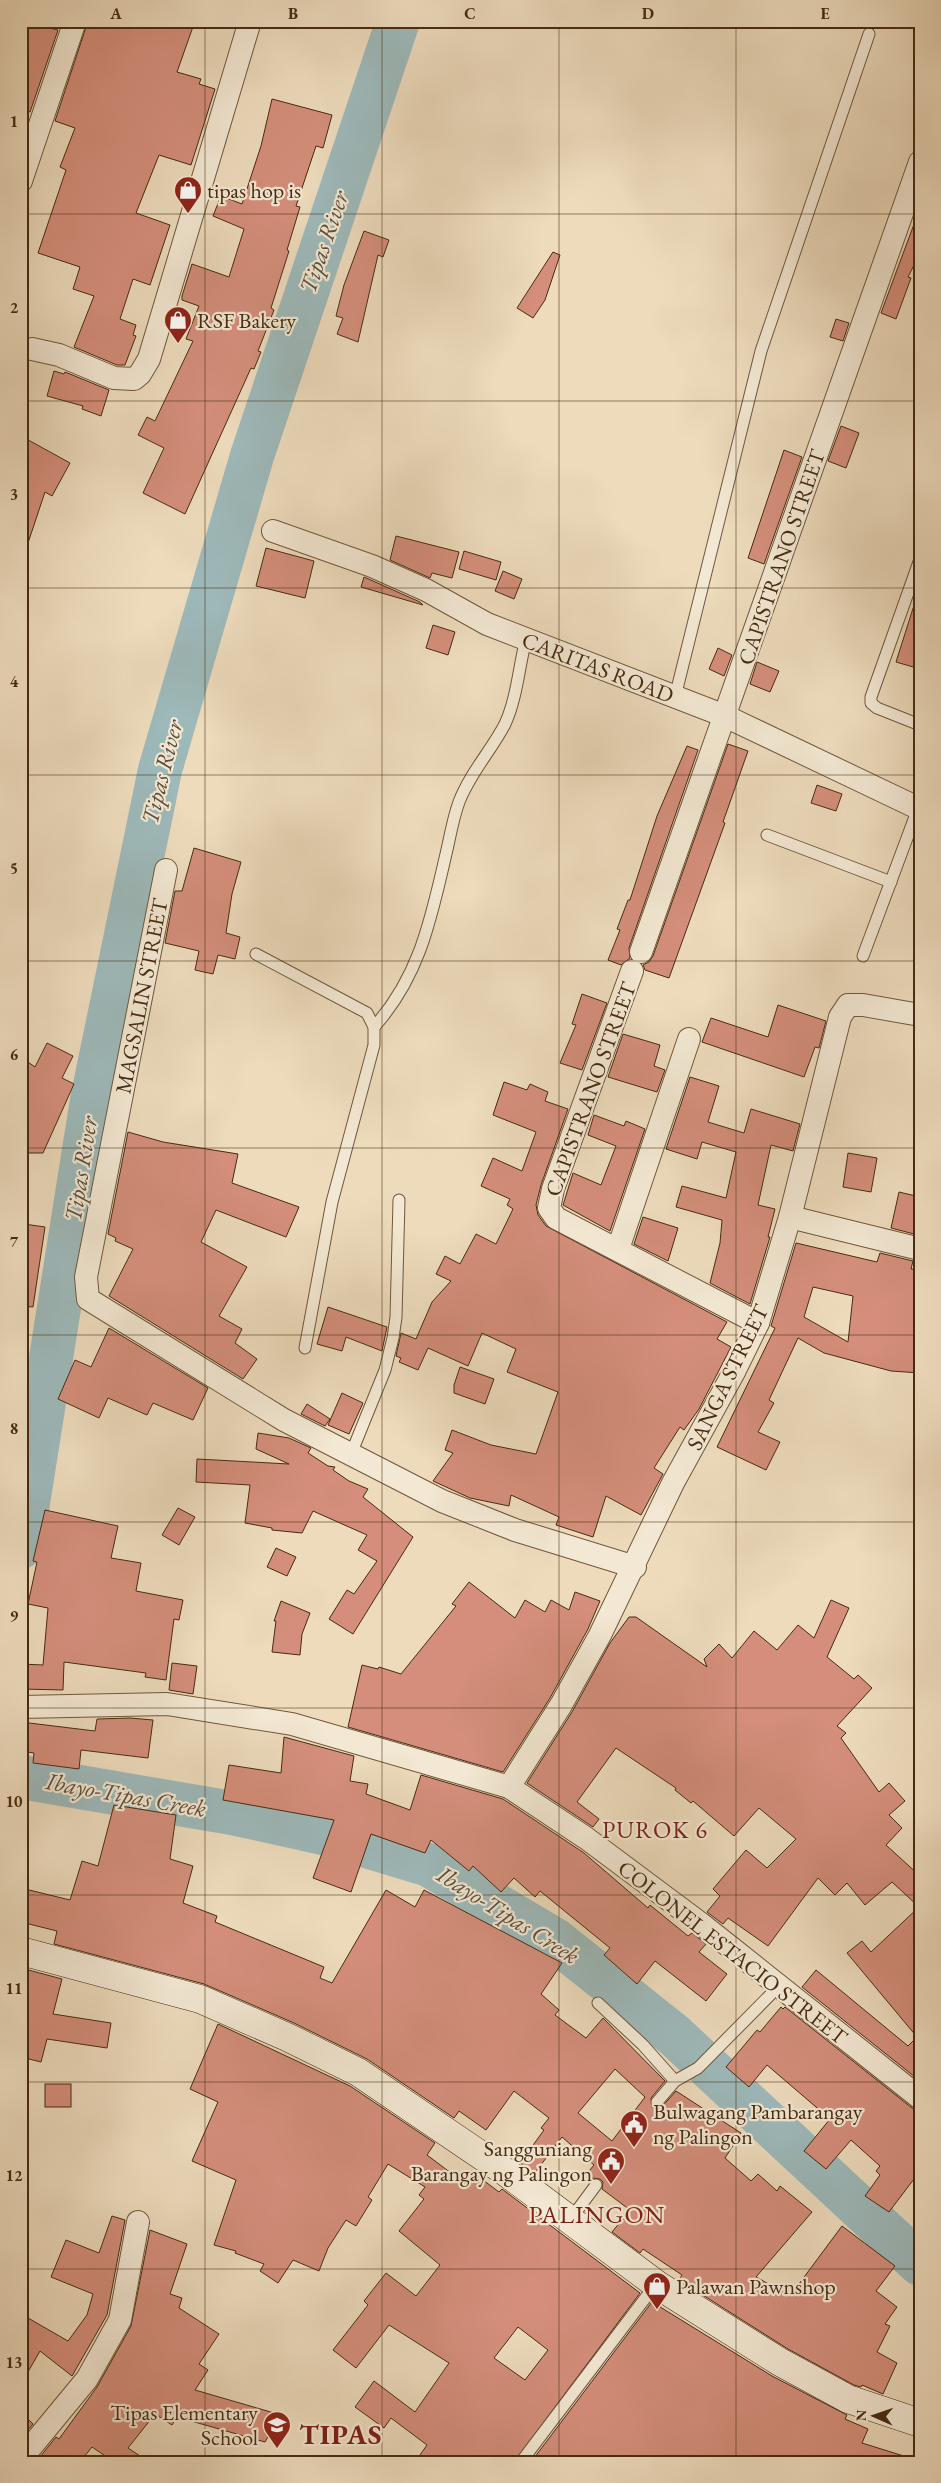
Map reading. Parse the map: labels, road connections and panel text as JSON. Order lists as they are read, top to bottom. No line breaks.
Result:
{"streets":{"street":["CAPISTRANO STREET","CARITAS ROAD","MAGSALIN STREET","SANGA STREET","COLONEL ESTACIO STREET"]},"crossings":[["CAPISTRANO STREET","CARITAS ROAD"],["CAPISTRANO STREET","SANGA STREET"],["SANGA STREET","COLONEL ESTACIO STREET"]],"districts":["PUROK 6","PALINGON","TIPAS"],"water":["Tipas River","Ibayo-Tipas Creek"],"places":{"shop":["tipas hop is","RSF Bakery","Palawan Pawnshop"],"public building":["Bulwagang Pambarangay ng Palingon","Sangguniang Barangay ng Palingon"],"school or university":["Tipas Elementary School"]},"north":"left","grid":{"columns":["A","B","C","D","E"],"rows":["1","2","3","4","5","6","7","8","9","10","11","12","13"]}}
